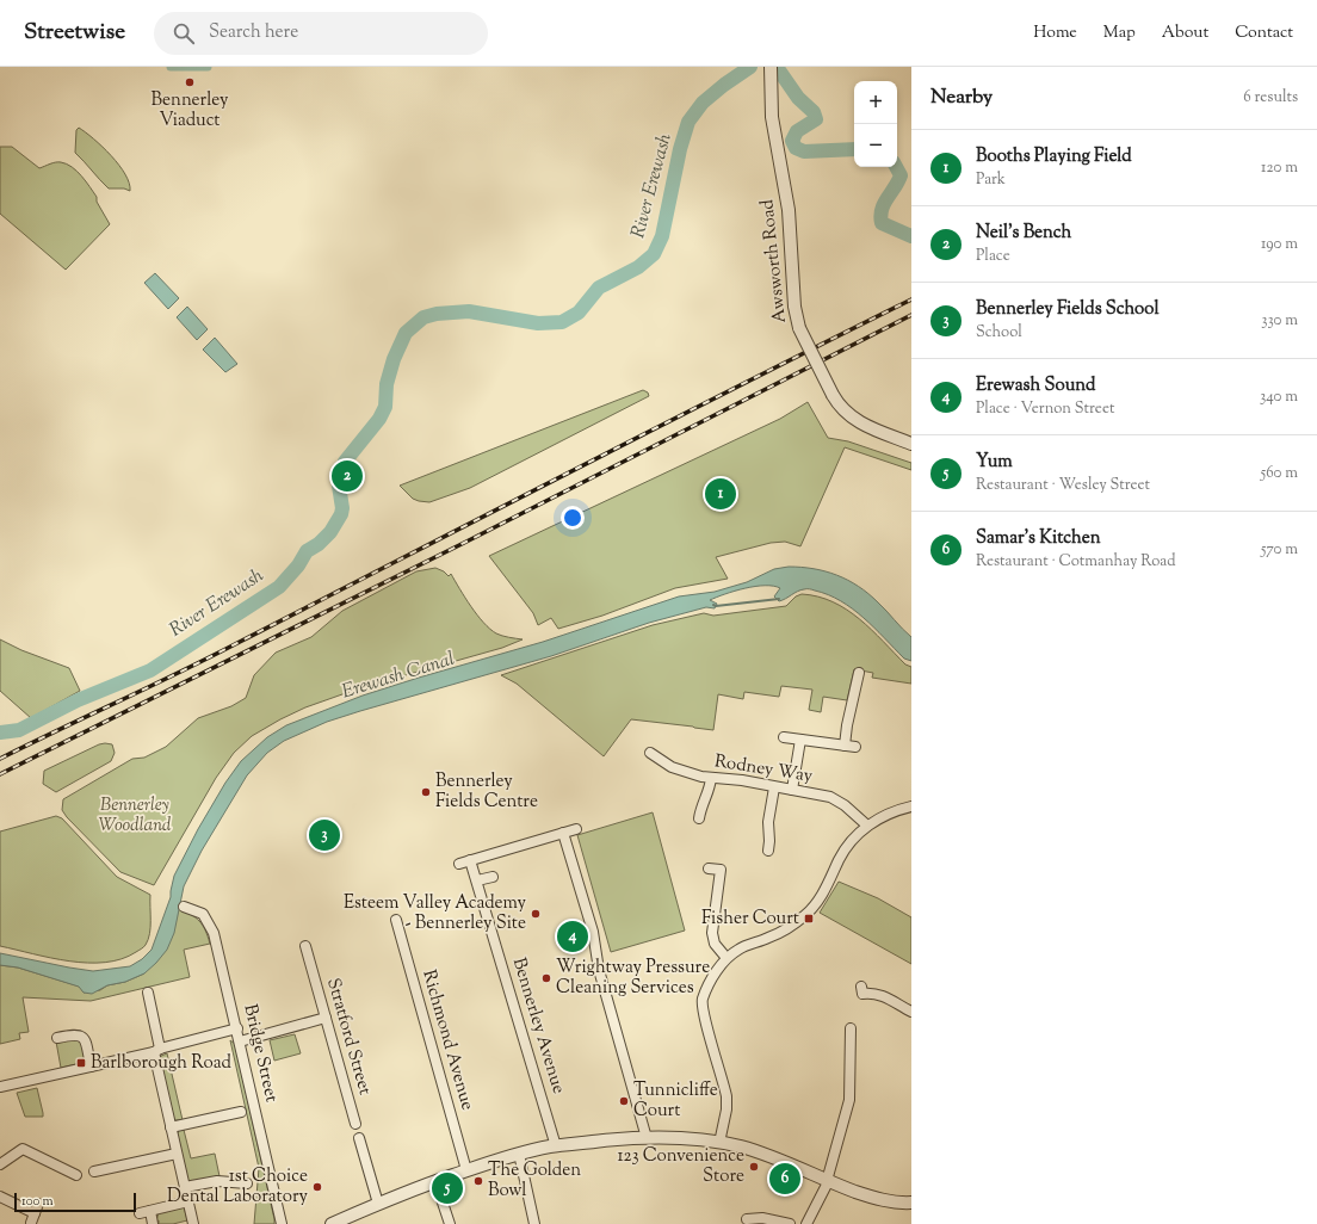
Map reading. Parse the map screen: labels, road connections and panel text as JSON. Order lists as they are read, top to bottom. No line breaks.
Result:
{"streets":{"street":["Awsworth Road","Rodney Way","Bennerley Avenue","Stratford Street","Richmond Avenue","Bridge Street"]},"water":["River Erewash","Erewash Canal"],"parks":["Bennerley Woodland"],"places":{"other":["Bennerley Viaduct","Bennerley Fields Centre","Esteem Valley Academy - Bennerley Site","Wrightway Pressure Cleaning Services","Tunnicliffe Court","123 Convenience Store","The Golden Bowl","1st Choice Dental Laboratory"],"transit":["Fisher Court","Barlborough Road"]},"scale_bar":"100 m","page":{"header":"Streetwise","search":"Search here","nav":["Home","Map","About","Contact"],"heading":["Nearby","6 results"],"map_buttons":["+","−"],"list":[{"mark":"1","name":"Booths Playing Field","note":"Park","value":"120 m"},{"mark":"2","name":"Neil's Bench","note":"Place","value":"190 m"},{"mark":"3","name":"Bennerley Fields School","note":"School","value":"330 m"},{"mark":"4","name":"Erewash Sound","note":"Place · Vernon Street","value":"340 m"},{"mark":"5","name":"Yum","note":"Restaurant · Wesley Street","value":"560 m"},{"mark":"6","name":"Samar's Kitchen","note":"Restaurant · Cotmanhay Road","value":"570 m"}],"pins":["2","1","3","4","6","5"],"scale":"100 m"}}
